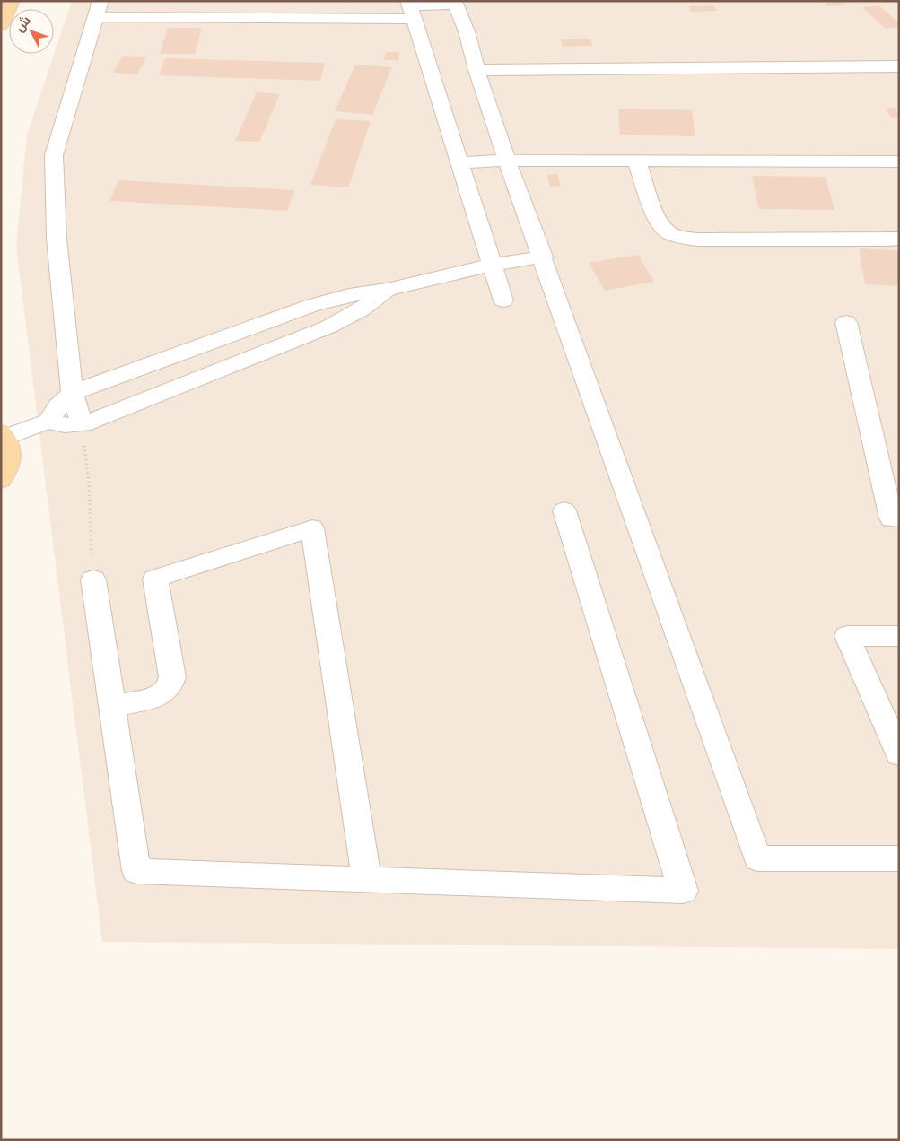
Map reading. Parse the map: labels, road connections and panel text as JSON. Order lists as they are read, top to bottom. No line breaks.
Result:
{"north":"top left"}
